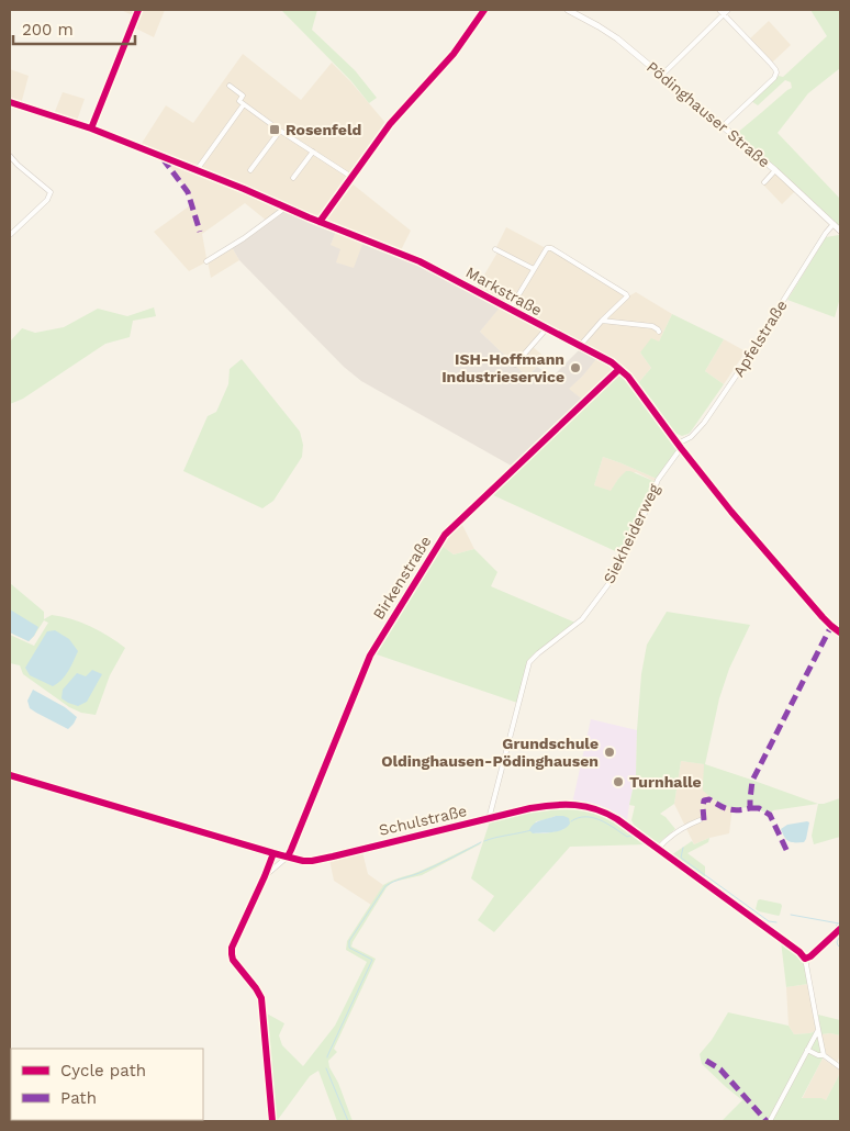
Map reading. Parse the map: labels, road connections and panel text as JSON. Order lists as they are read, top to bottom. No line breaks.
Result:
{"streets":{"street":["Pödinghauser Straße","Markstraße","Apfelstraße","Siekheiderweg","Birkenstraße","Schulstraße"]},"crossings":[["Pödinghauser Straße","Apfelstraße"],["Markstraße","Apfelstraße"],["Markstraße","Siekheiderweg"],["Markstraße","Birkenstraße"],["Siekheiderweg","Schulstraße"],["Birkenstraße","Schulstraße"]],"places":{"transit":["Rosenfeld"],"other":["ISH-Hoffmann Industrieservice","Grundschule Oldinghausen-Pödinghausen","Turnhalle"]},"legend":["Cycle path","Path"],"scale_bar":"200 m"}
